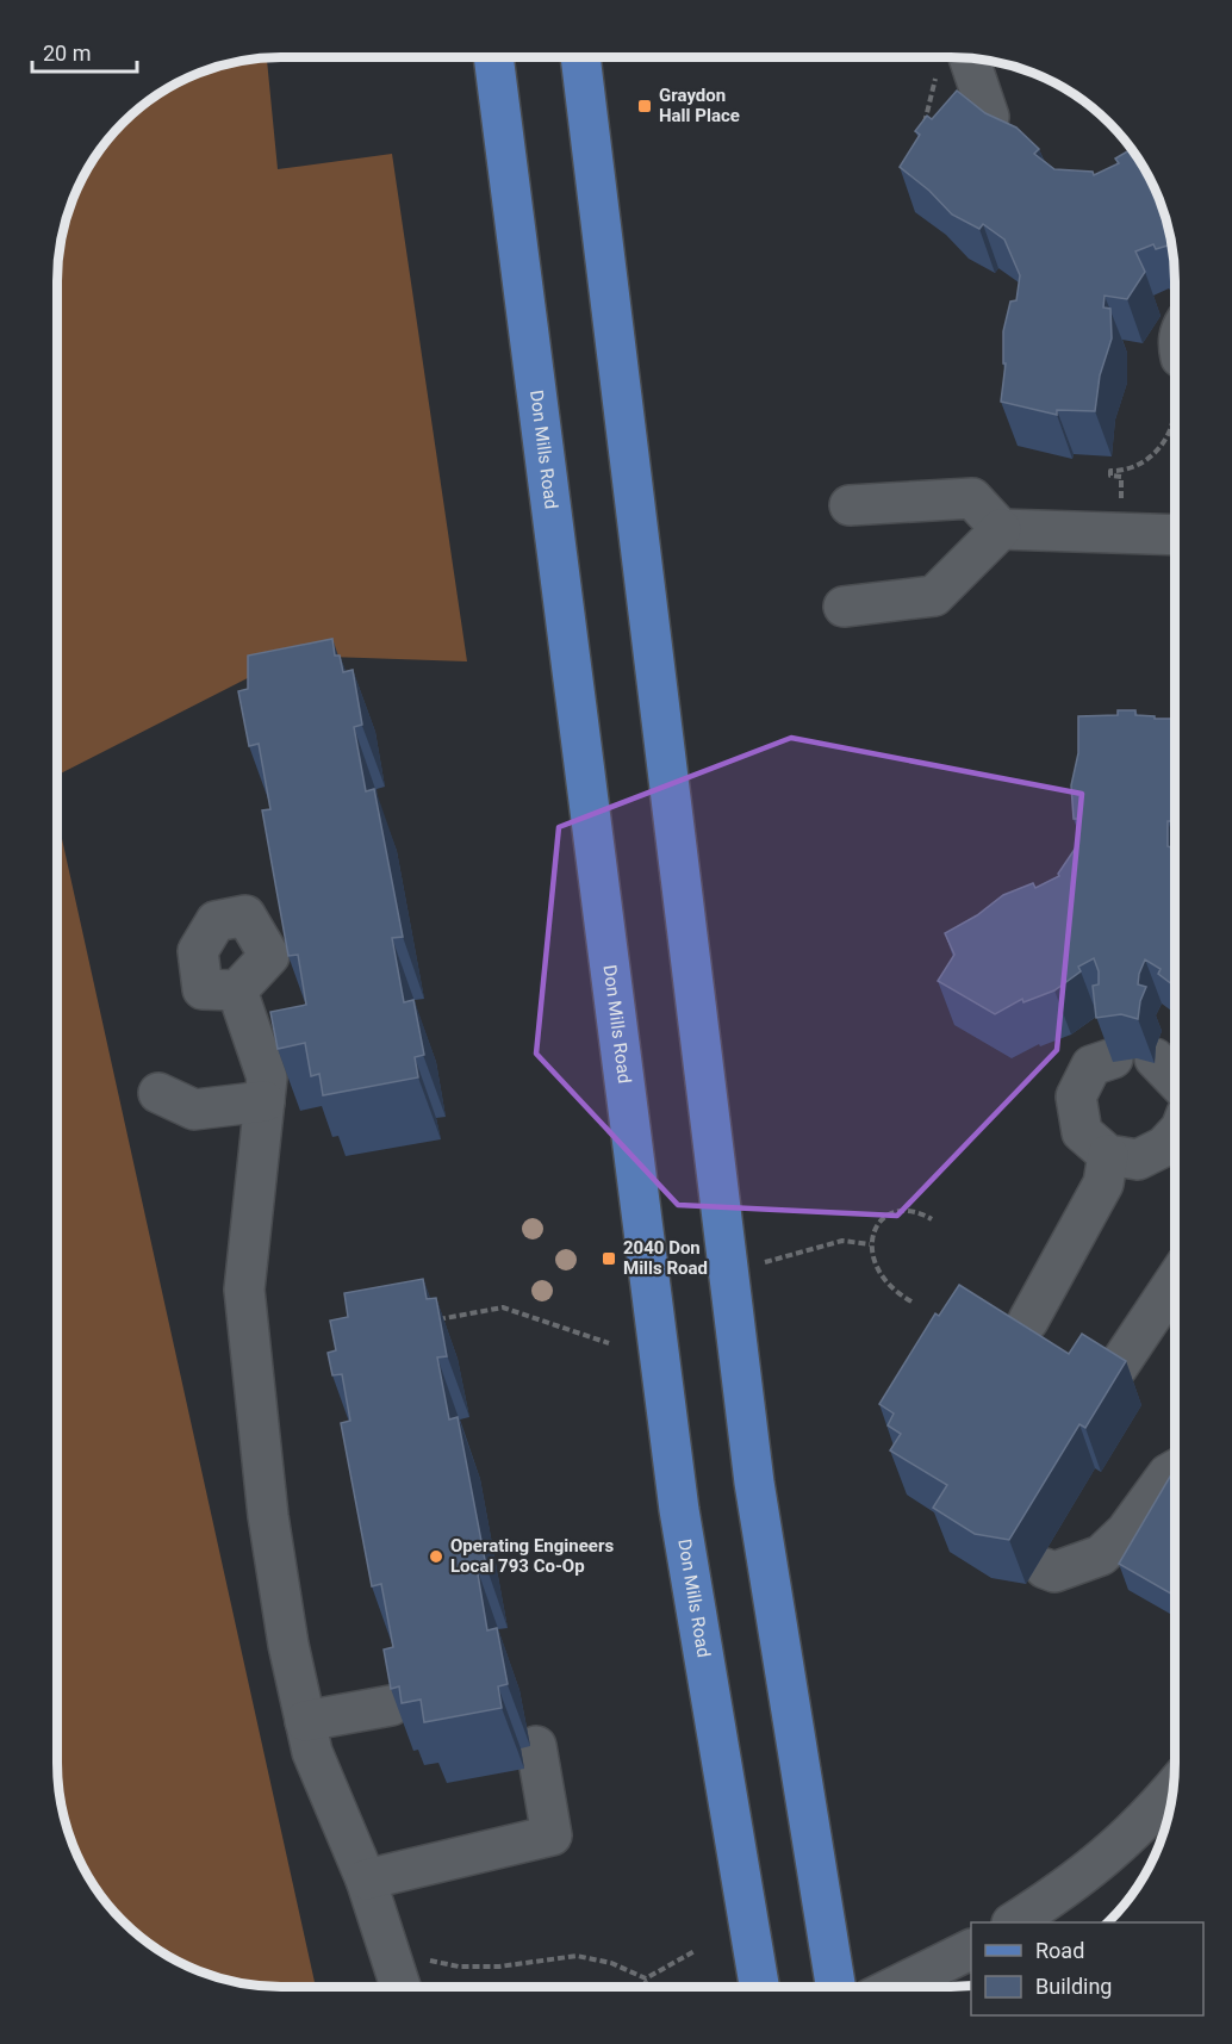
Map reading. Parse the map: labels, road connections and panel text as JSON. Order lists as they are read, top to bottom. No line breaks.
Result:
{"streets":{"main road":["Don Mills Road"]},"places":{"transit":["Graydon Hall Place","2040 Don Mills Road"],"other":["Operating Engineers Local 793 Co-Op"]},"legend":["Road","Building"],"scale_bar":"20 m"}
